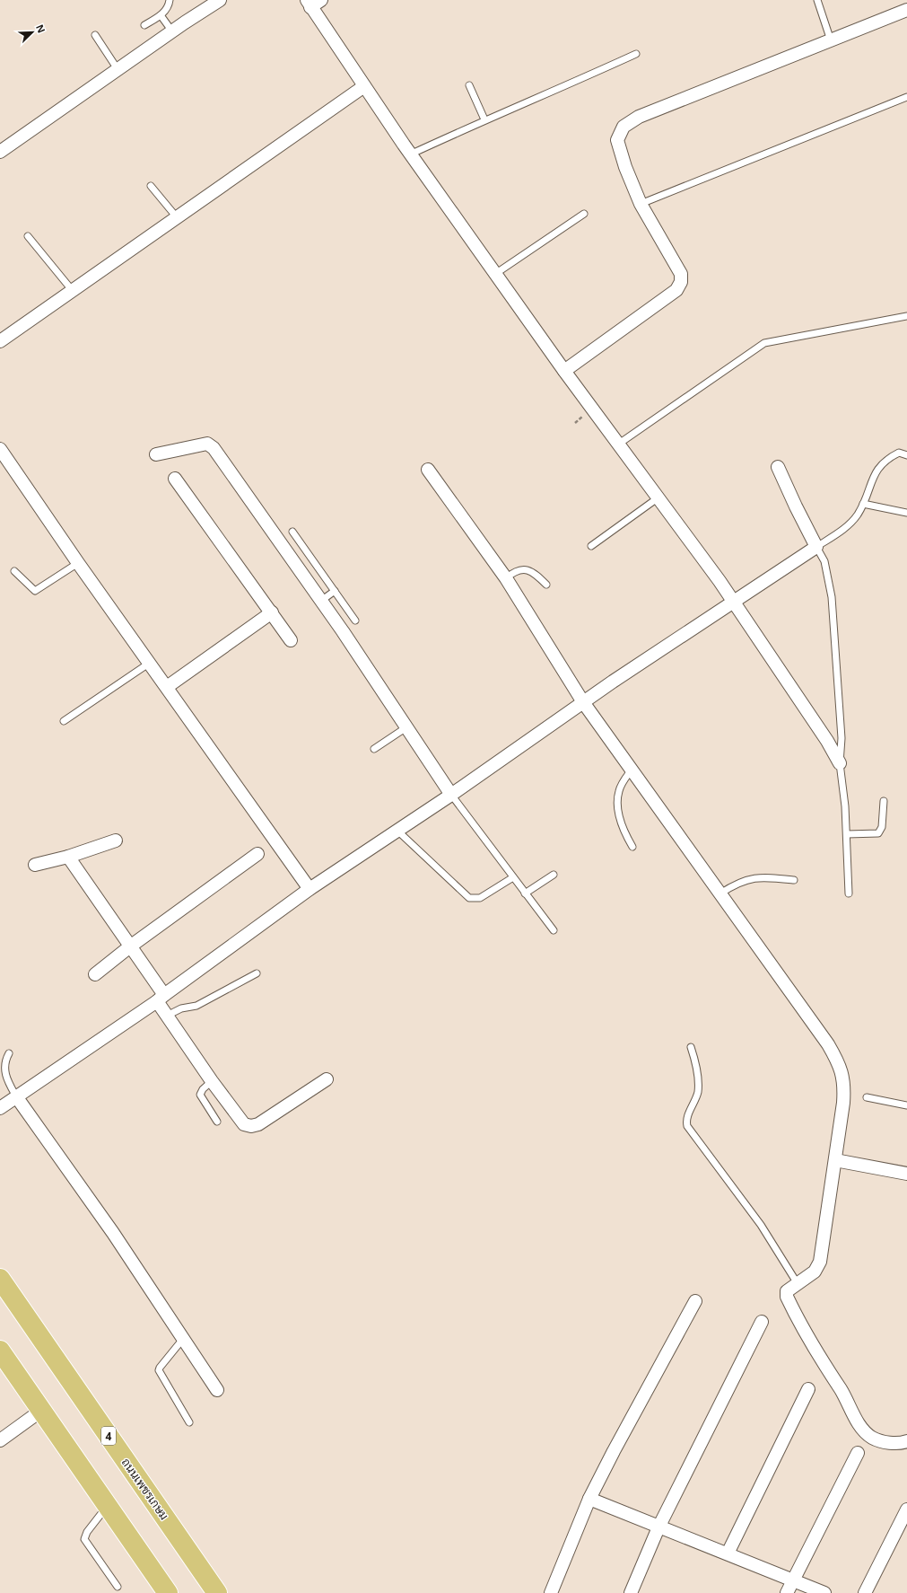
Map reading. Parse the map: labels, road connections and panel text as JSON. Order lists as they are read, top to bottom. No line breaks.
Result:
{"streets":{"main road":["4","ถนนเพชรเกษม"]},"north":"top right"}
